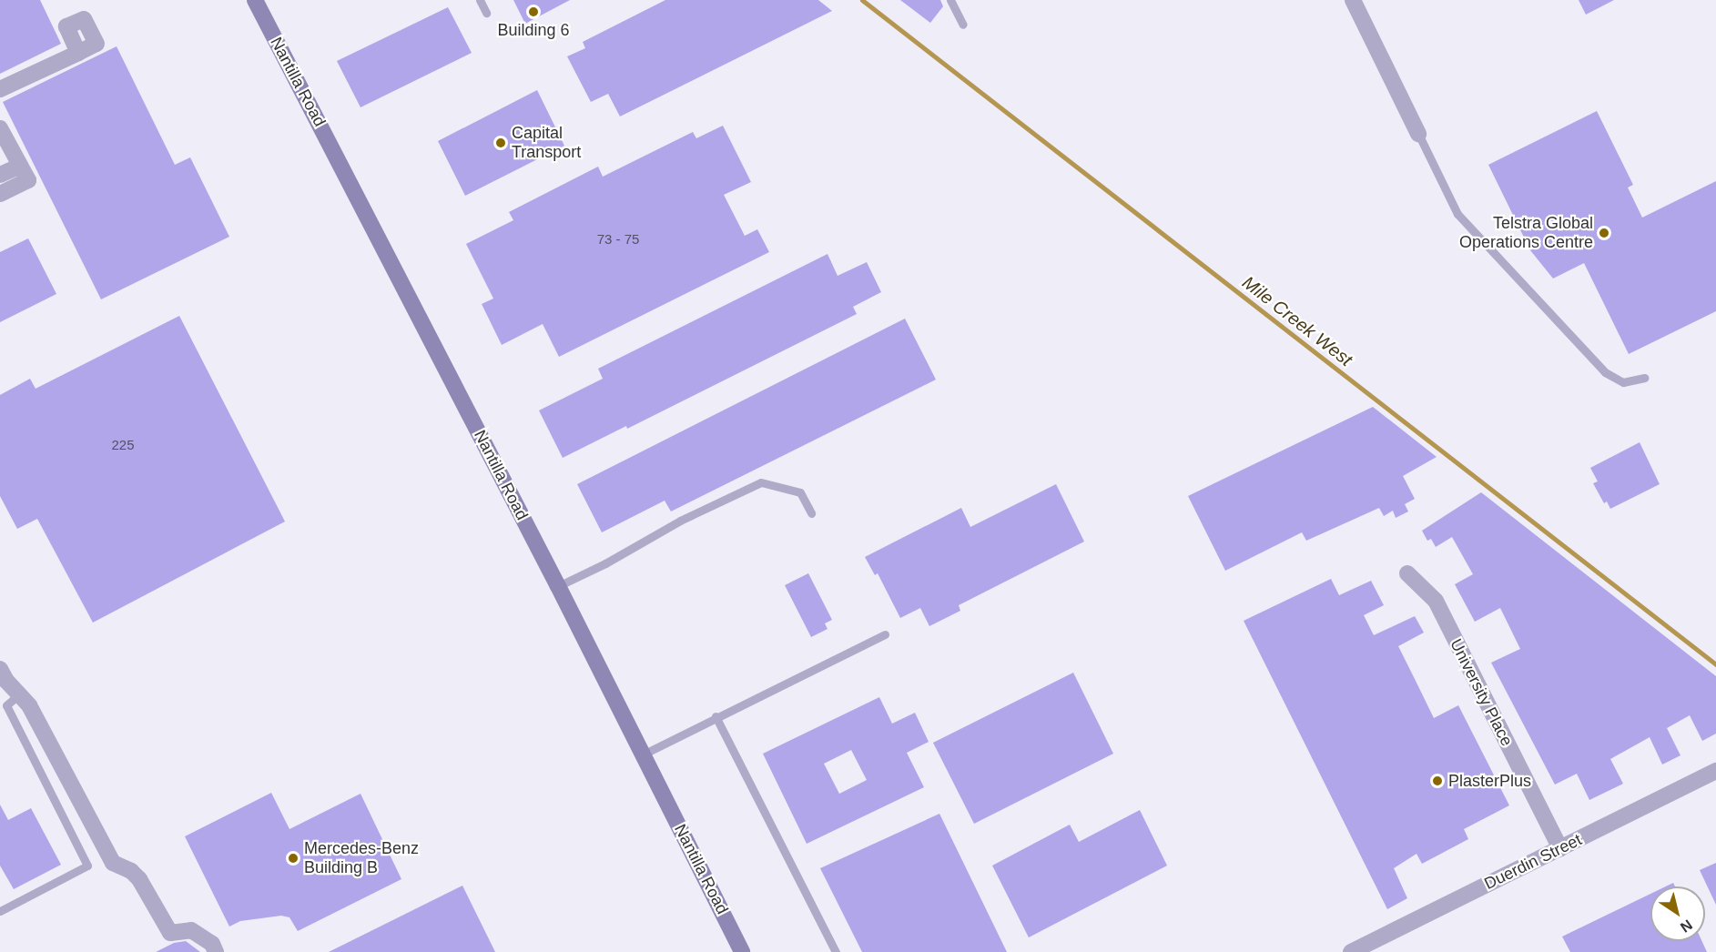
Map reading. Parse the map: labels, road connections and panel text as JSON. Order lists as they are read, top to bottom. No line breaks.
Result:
{"streets":{"street":["Nantilla Road","University Place","Duerdin Street"]},"crossings":[["University Place","Duerdin Street"]],"water":["Mile Creek West"],"places":["Building 6","Capital Transport","Telstra Global Operations Centre","PlasterPlus","Mercedes-Benz Building B"],"house_numbers":["73 - 75","225"],"north":"bottom right"}
